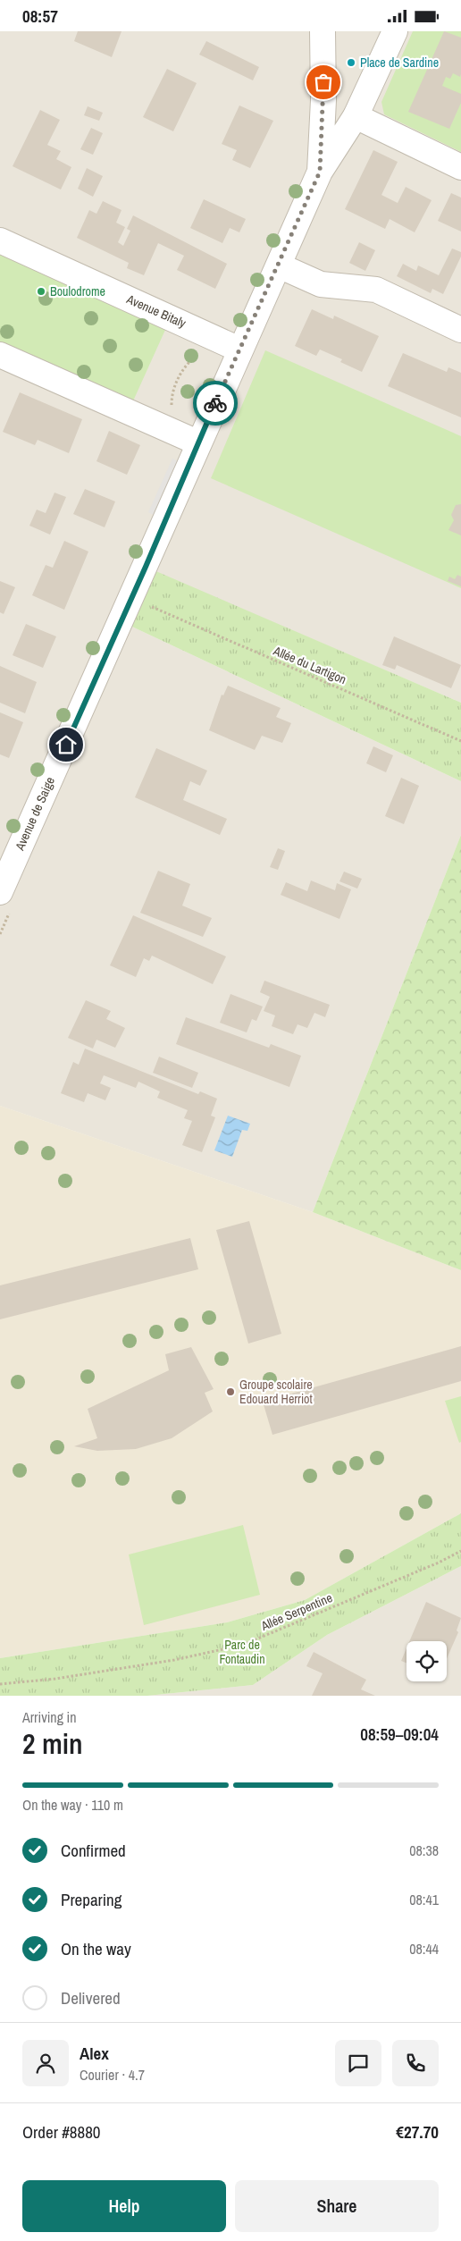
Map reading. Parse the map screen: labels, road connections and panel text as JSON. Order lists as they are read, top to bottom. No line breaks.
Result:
{"streets":{"street":["Avenue Bitaly","Avenue de Saige"],"path":["Allée du Lartigon","Allée Serpentine"]},"crossings":[["Avenue Bitaly","Avenue de Saige"]],"parks":["Parc de Fontaudin"],"places":["Place de Sardine","Boulodrome","Groupe scolaire Edouard Herriot"],"page":{"status":"08:57","heading":["2 min","Arriving in","08:59–09:04"],"panel":["Alex","Courier · 4.7","Order #8880","€27.70"],"bar":"On the way · 110 m","list":[["Confirmed","08:38"],["Preparing","08:41"],["On the way","08:44"],"Delivered"],"buttons":["Help","Share"]}}
